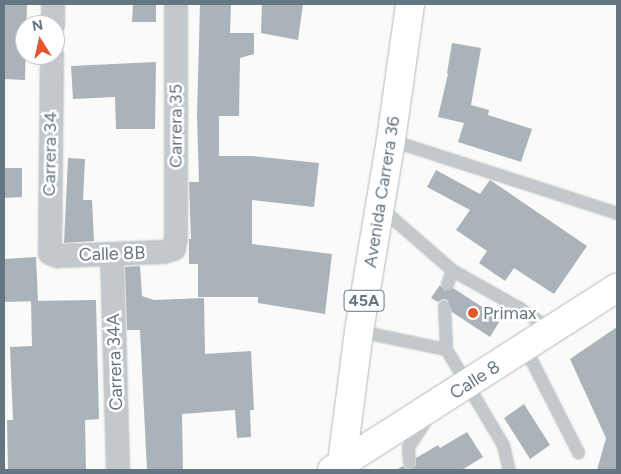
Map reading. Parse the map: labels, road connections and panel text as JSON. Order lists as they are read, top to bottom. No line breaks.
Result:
{"streets":{"main road":["Avenida Carrera 36","45A","Calle 8"],"street":["Carrera 35","Carrera 34","Calle 8B","Carrera 34A"]},"crossings":[["Carrera 35","Calle 8B"],["Carrera 34","Calle 8B"],["Avenida Carrera 36","Calle 8"],["Calle 8B","Carrera 34A"]],"places":["Primax"],"north":"top"}
